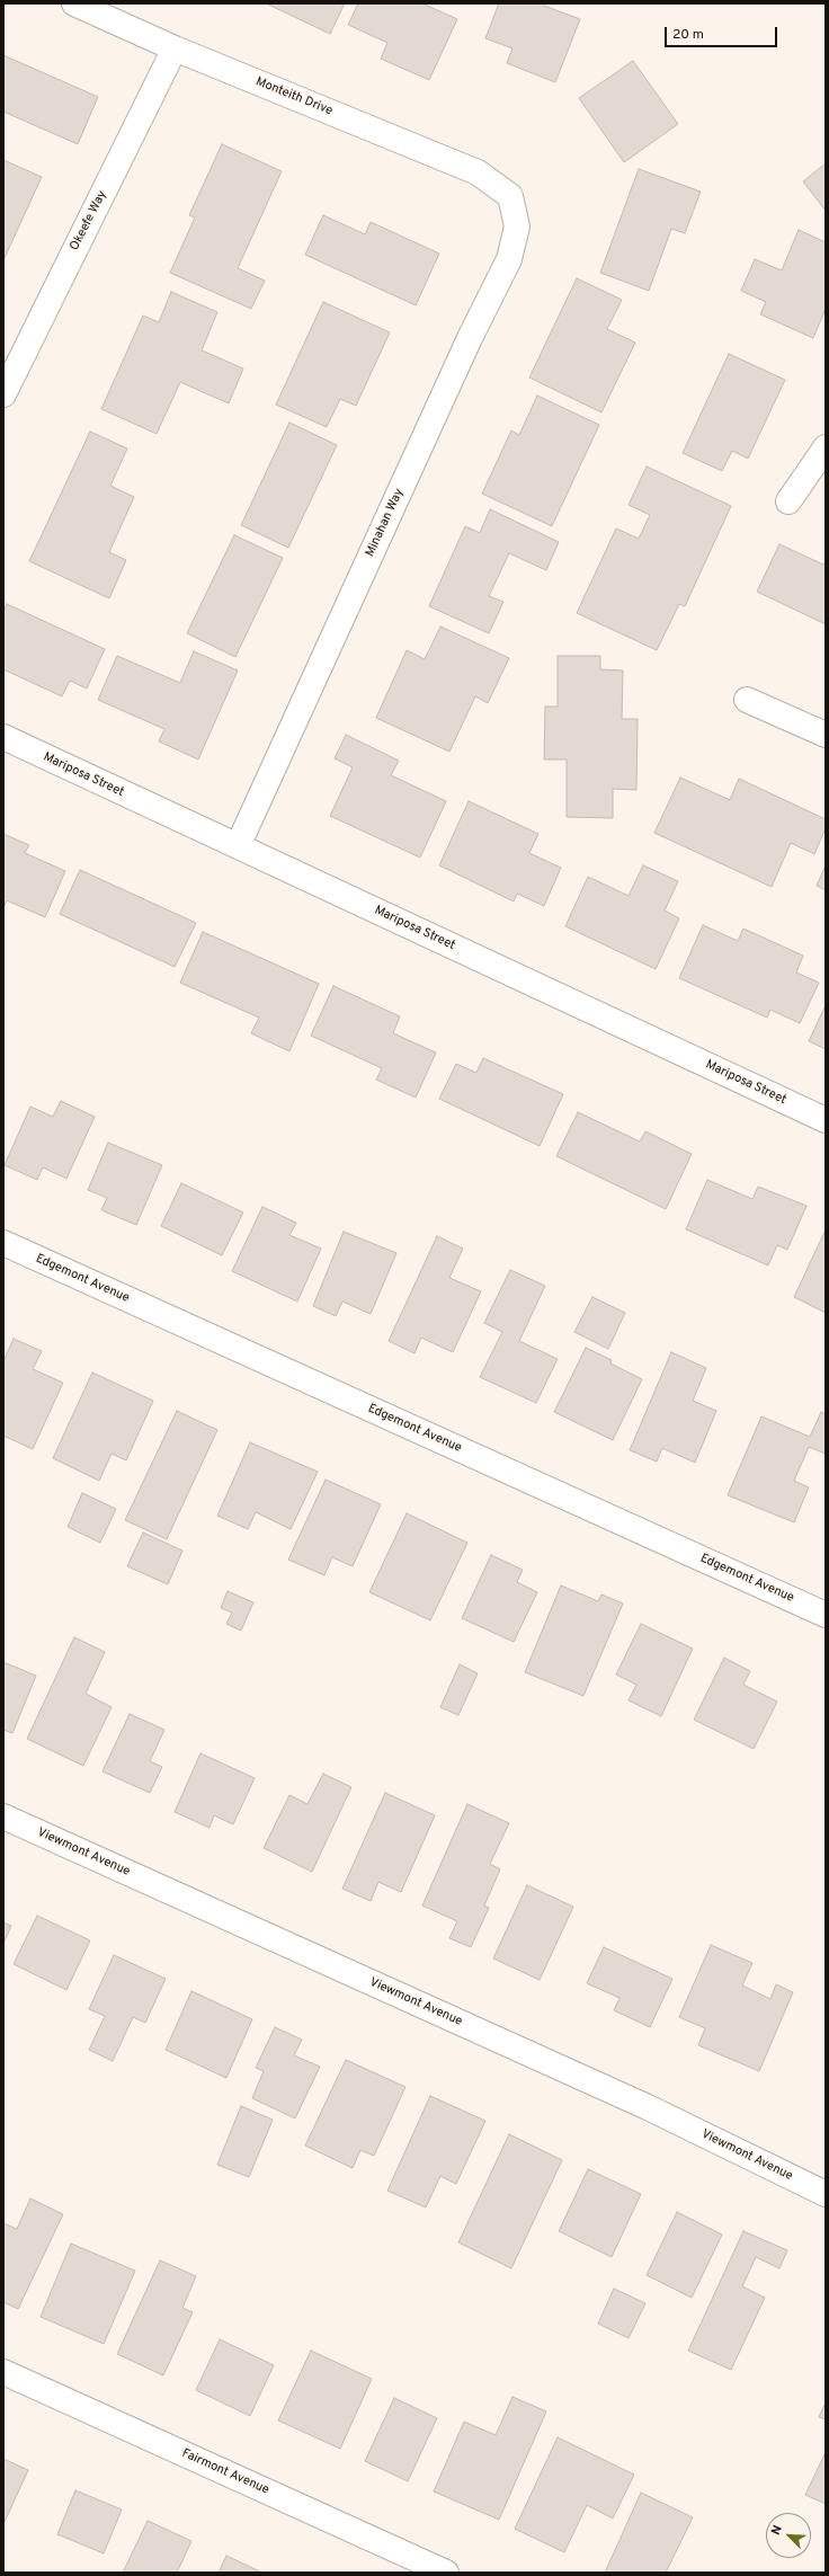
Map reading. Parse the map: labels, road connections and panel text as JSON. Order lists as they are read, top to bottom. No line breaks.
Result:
{"streets":{"street":["Monteith Drive","Okeefe Way","Minahan Way","Mariposa Street","Edgemont Avenue","Viewmont Avenue","Fairmont Avenue"]},"crossings":[["Monteith Drive","Okeefe Way"],["Monteith Drive","Minahan Way"],["Minahan Way","Mariposa Street"]],"scale_bar":"20 m","north":"top left"}
